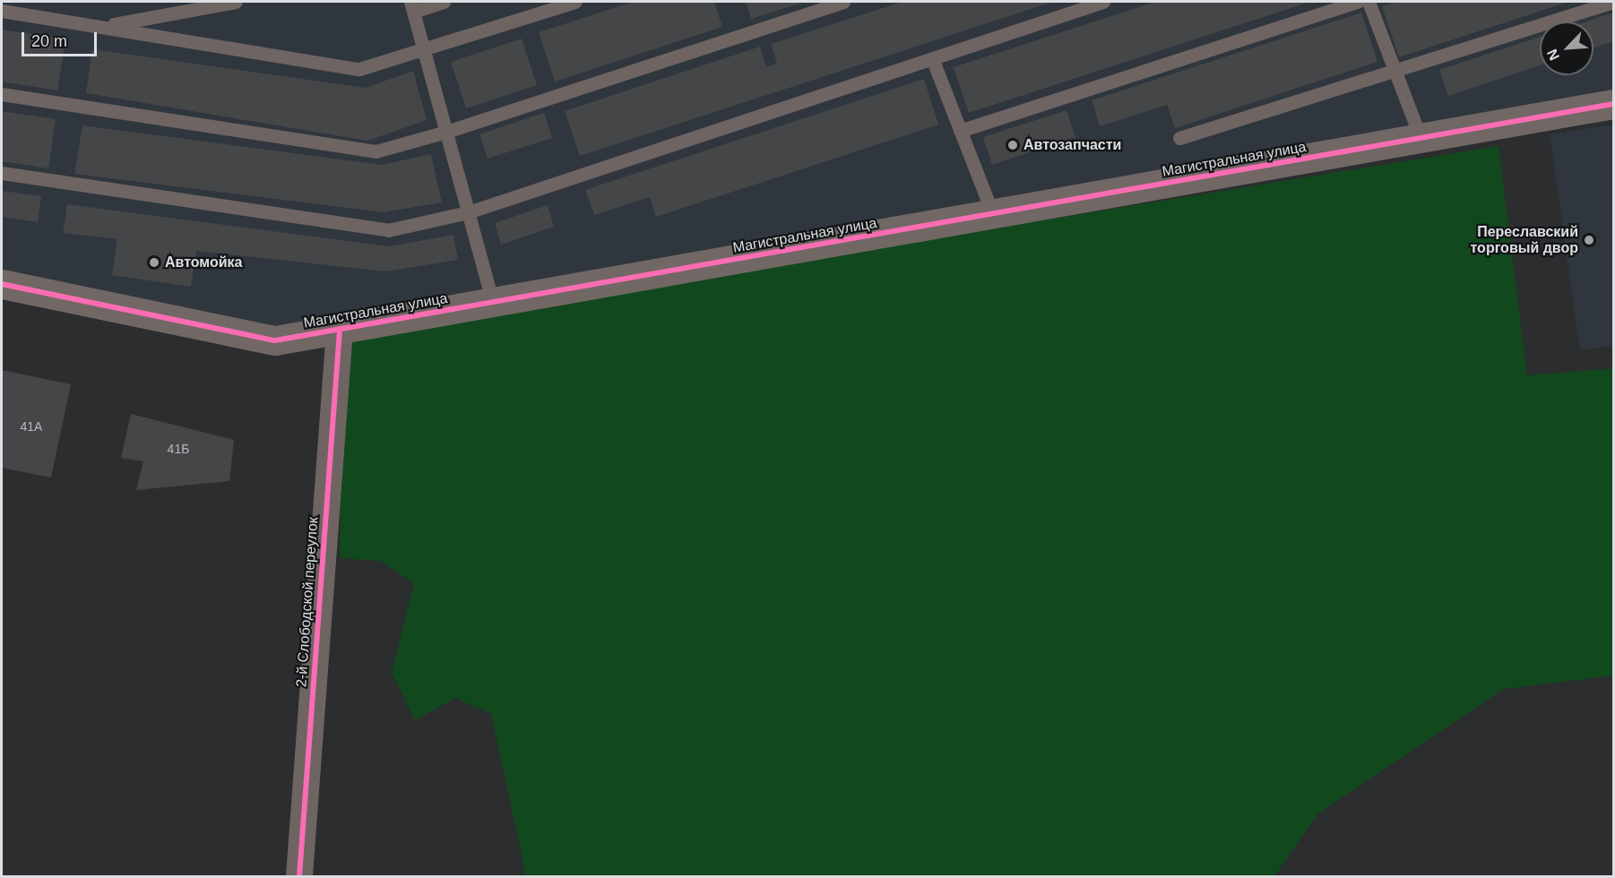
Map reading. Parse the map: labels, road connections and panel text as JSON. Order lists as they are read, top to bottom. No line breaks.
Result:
{"streets":{"street":["Магистральная улица","2-й Слободской переулок"]},"crossings":[["Магистральная улица","2-й Слободской переулок"]],"places":["Автозапчасти","Переславский торговый двор","Автомойка"],"house_numbers":["41А","41Б"],"scale_bar":"20 m","north":"bottom left"}
